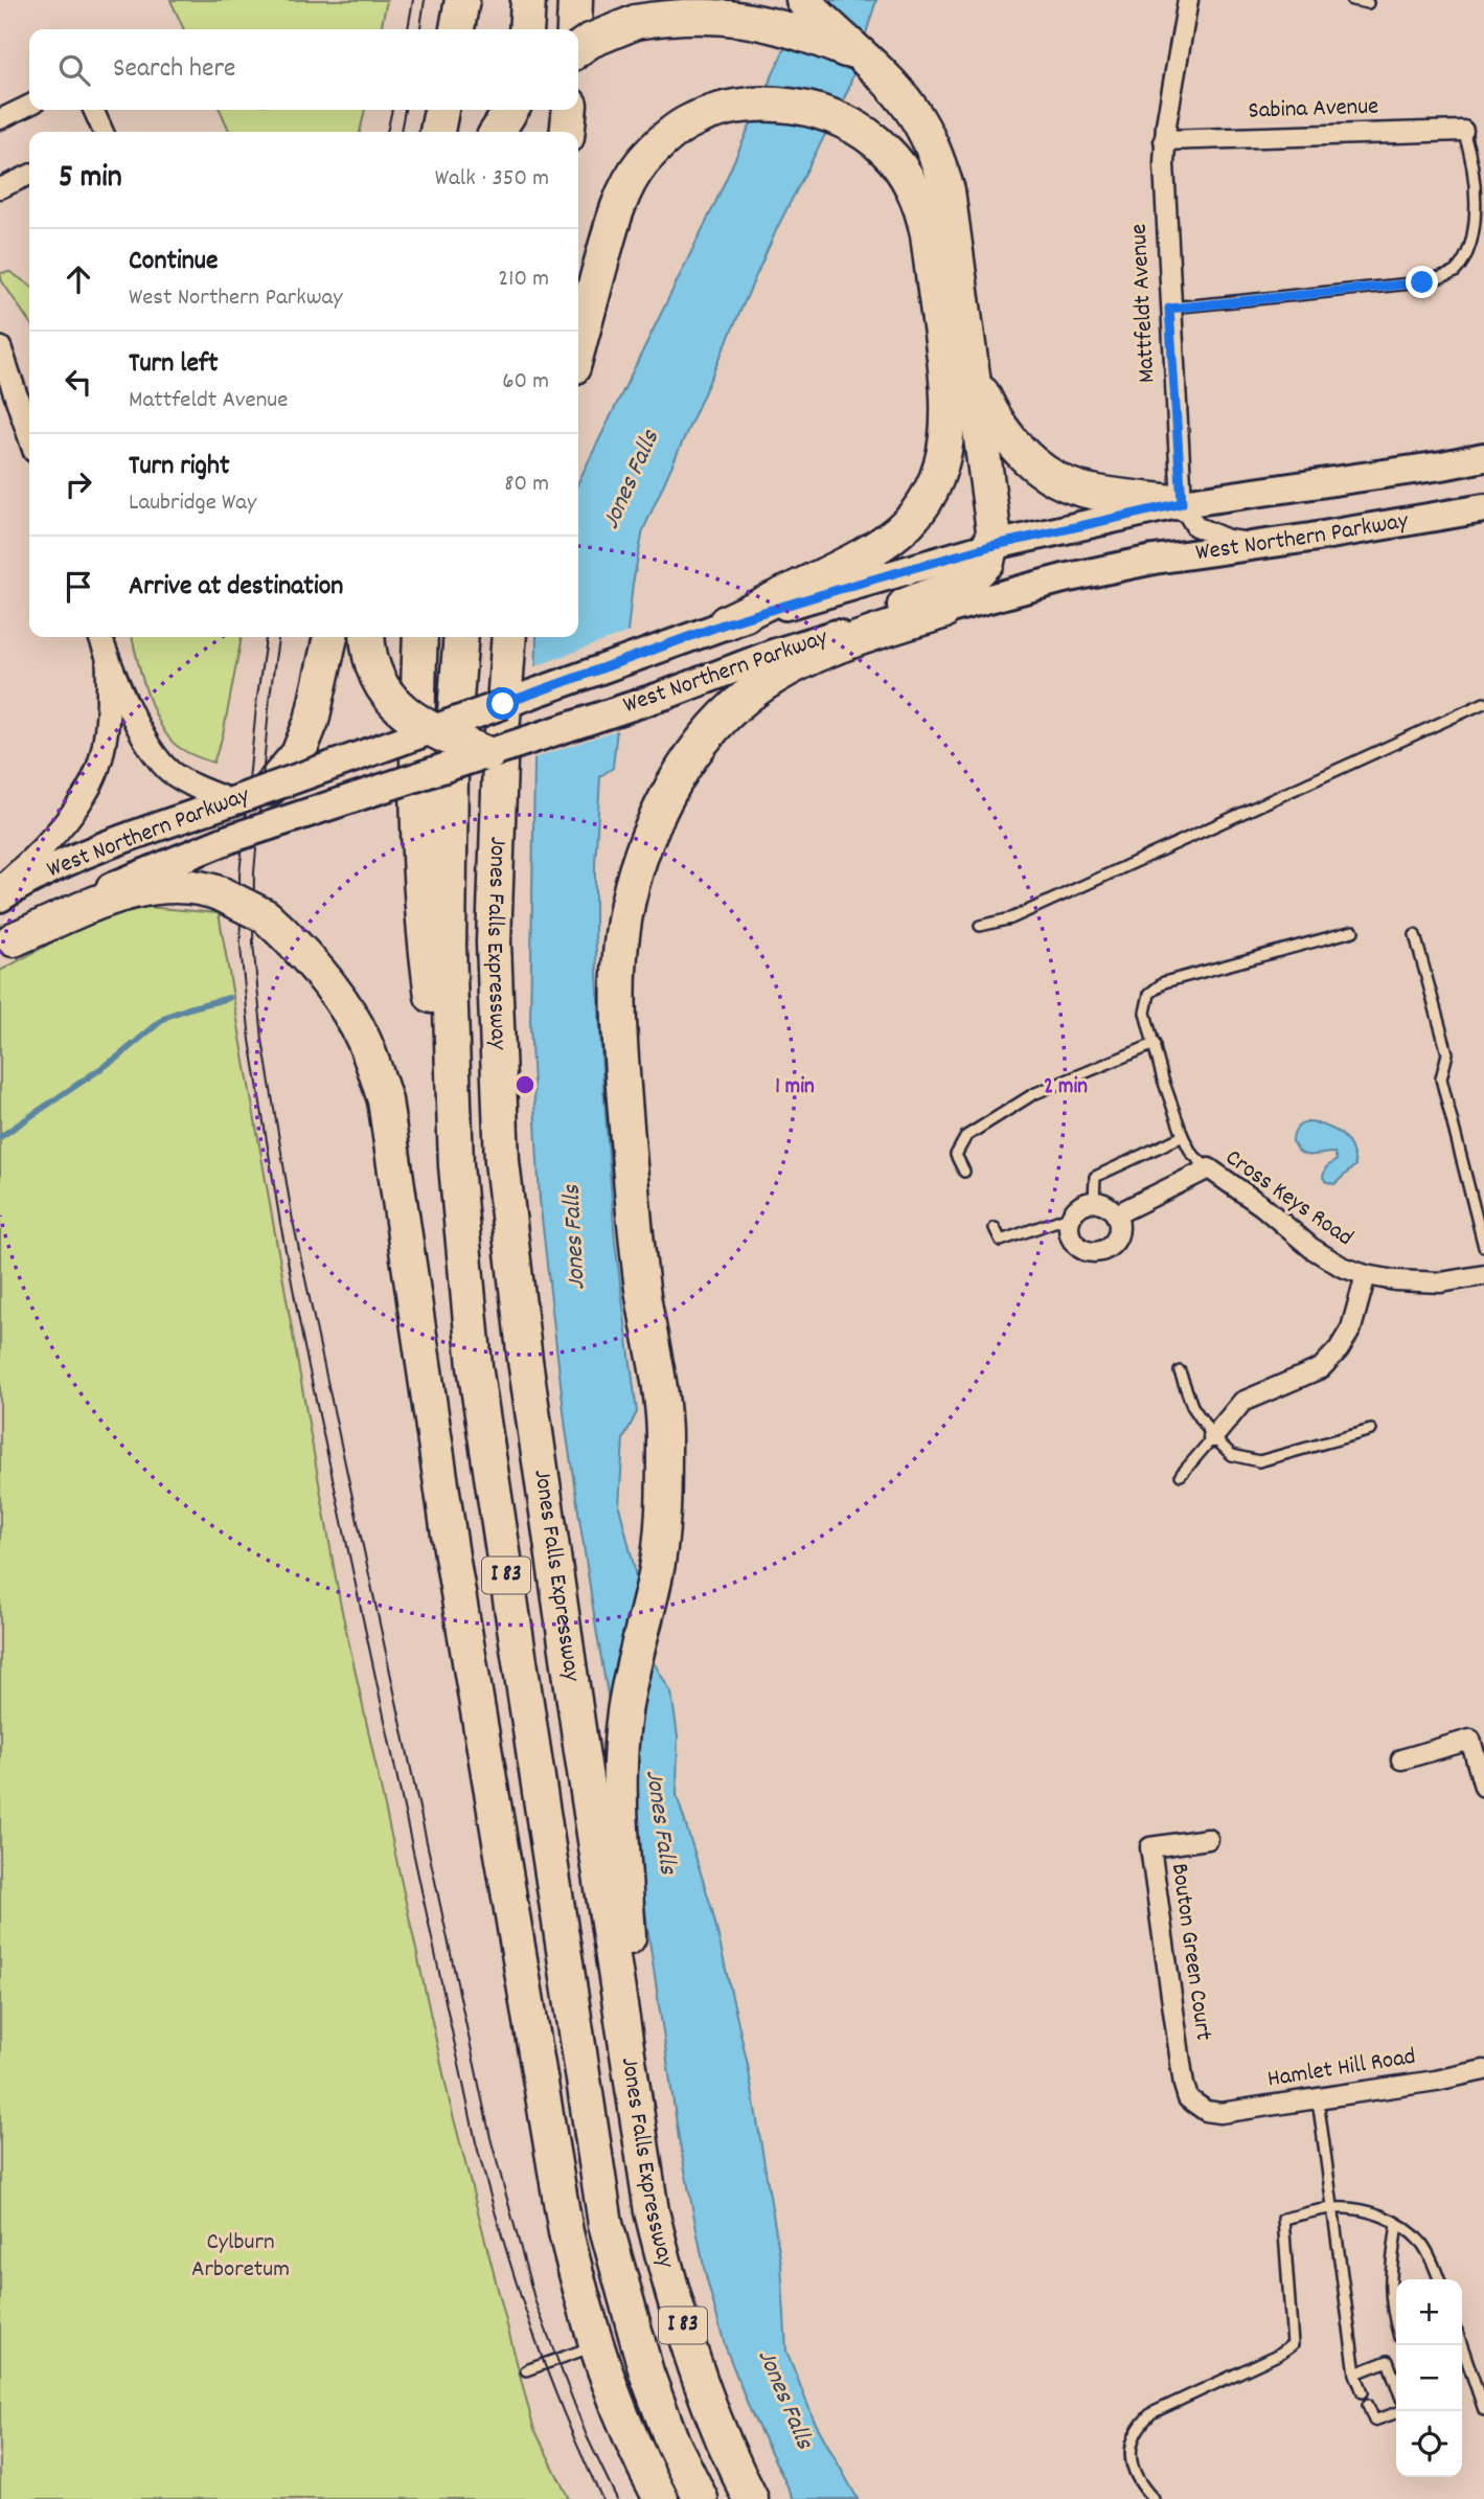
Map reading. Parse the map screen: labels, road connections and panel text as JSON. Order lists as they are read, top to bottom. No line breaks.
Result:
{"streets":{"highway":["Jones Falls Expressway","I 83"],"main road":["West Northern Parkway"],"street":["Sabina Avenue","Mattfeldt Avenue","Cross Keys Road","Bouton Green Court","Hamlet Hill Road"]},"crossings":[["Sabina Avenue","Mattfeldt Avenue"],["Mattfeldt Avenue","West Northern Parkway"],["Bouton Green Court","Hamlet Hill Road"]],"water":["Jones Falls"],"parks":["Cylburn Arboretum"],"page":{"search":"Search here","heading":["5 min","Walk · 350 m"],"list":[["Continue","West Northern Parkway","210 m"],["Turn left","Mattfeldt Avenue","60 m"],["Turn right","Laubridge Way","80 m"],"Arrive at destination"],"map_buttons":["+","−"]},"rings":["1 min","2 min"]}
